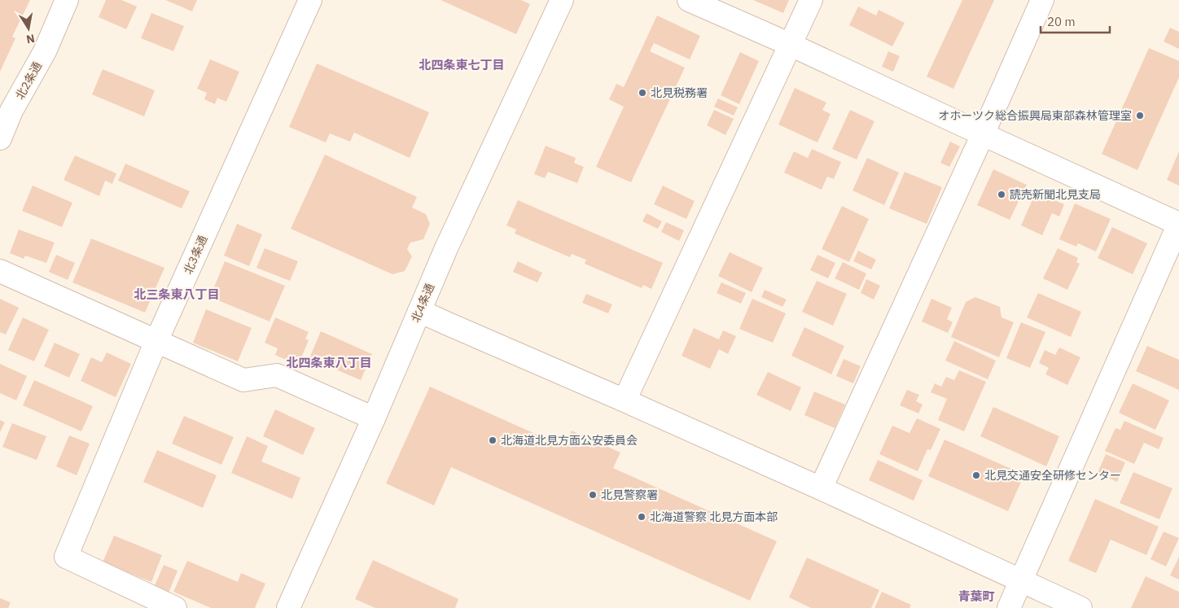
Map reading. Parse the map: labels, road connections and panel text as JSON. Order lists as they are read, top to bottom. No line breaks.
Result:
{"streets":{"street":["北2条通","北3条通","北4条通"]},"districts":["北四条東七丁目","北三条東八丁目","北四条東八丁目","青葉町"],"places":["北見税務署","オホーツク総合振興局東部森林管理室","読売新聞北見支局","北海道北見方面公安委員会","北見交通安全研修センター","北見警察署","北海道警察 北見方面本部"],"scale_bar":"20 m","north":"bottom"}
